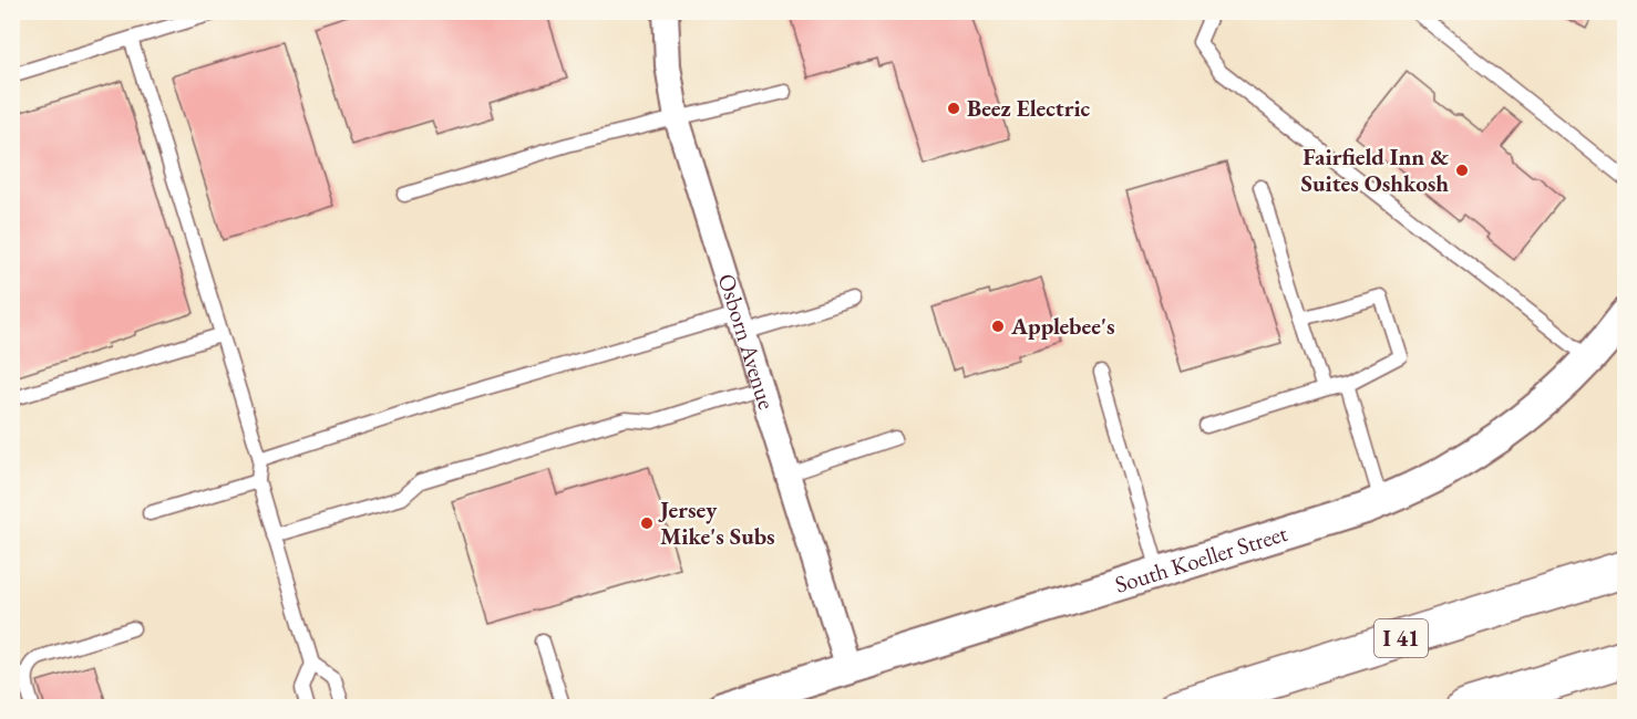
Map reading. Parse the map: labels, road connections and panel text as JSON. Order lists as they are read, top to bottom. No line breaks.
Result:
{"streets":{"highway":["I 41"],"street":["Osborn Avenue","South Koeller Street"]},"crossings":[["Osborn Avenue","South Koeller Street"]],"places":["Beez Electric","Fairfield Inn & Suites Oshkosh","Applebee's","Jersey Mike's Subs"]}
